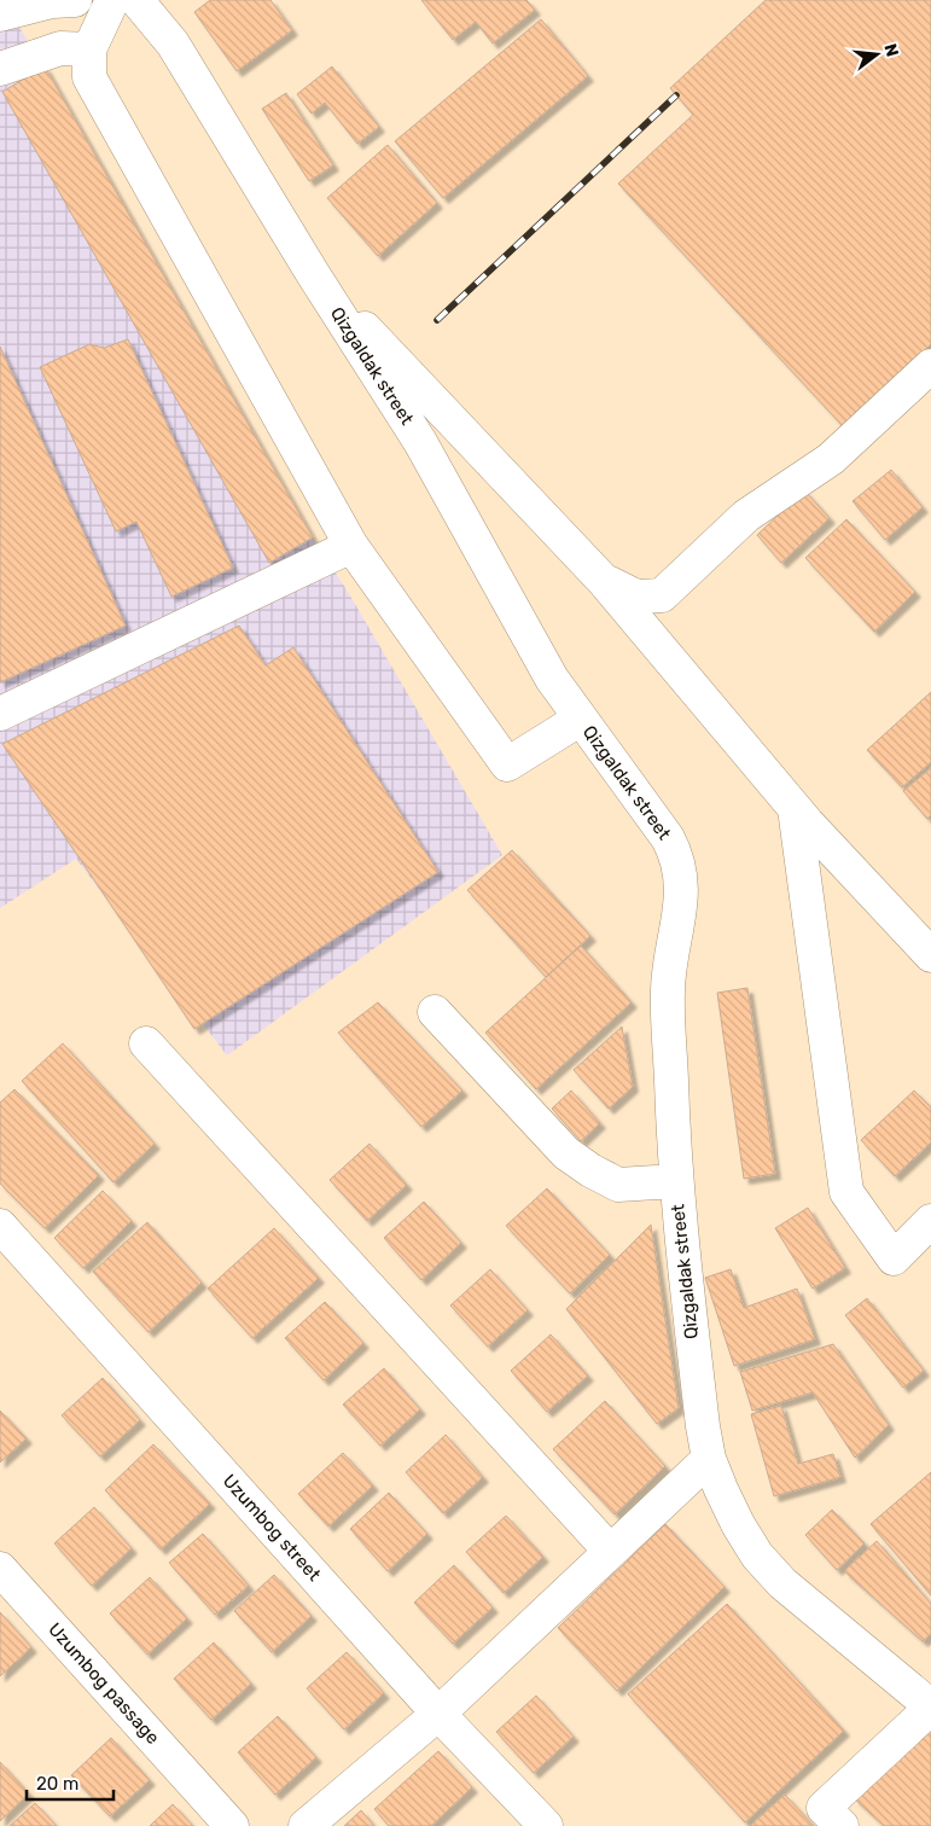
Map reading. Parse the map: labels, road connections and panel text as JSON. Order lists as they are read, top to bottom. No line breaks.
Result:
{"streets":{"street":["Qizgaldak street","Uzumbog street","Uzumbog passage"]},"scale_bar":"20 m","north":"right"}
